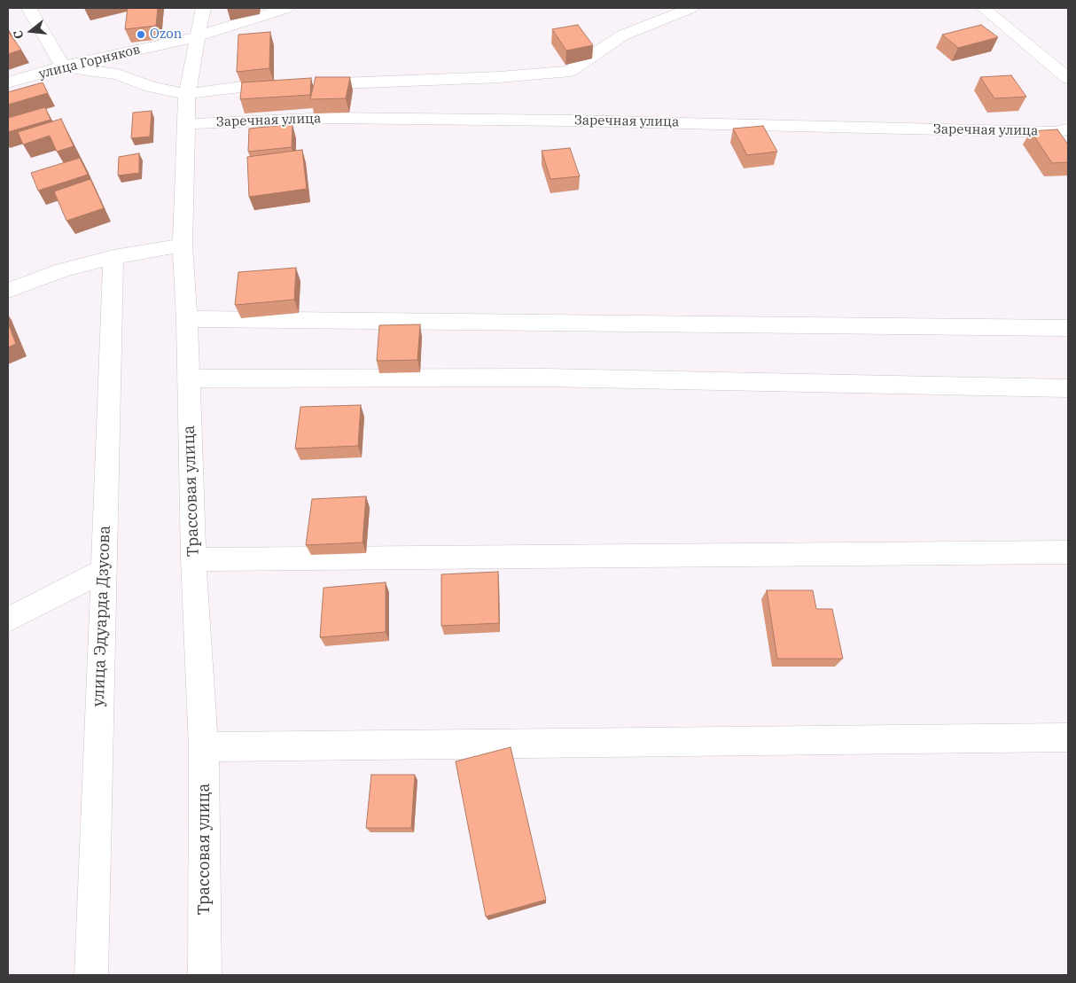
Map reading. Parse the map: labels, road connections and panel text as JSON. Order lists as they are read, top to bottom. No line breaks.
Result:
{"streets":{"street":["улица Горняков","Заречная улица","Трассовая улица","улица Эдуарда Дзусова"]},"crossings":[["улица Горняков","Трассовая улица"],["Заречная улица","Трассовая улица"]],"places":["Ozon"],"north":"left"}
